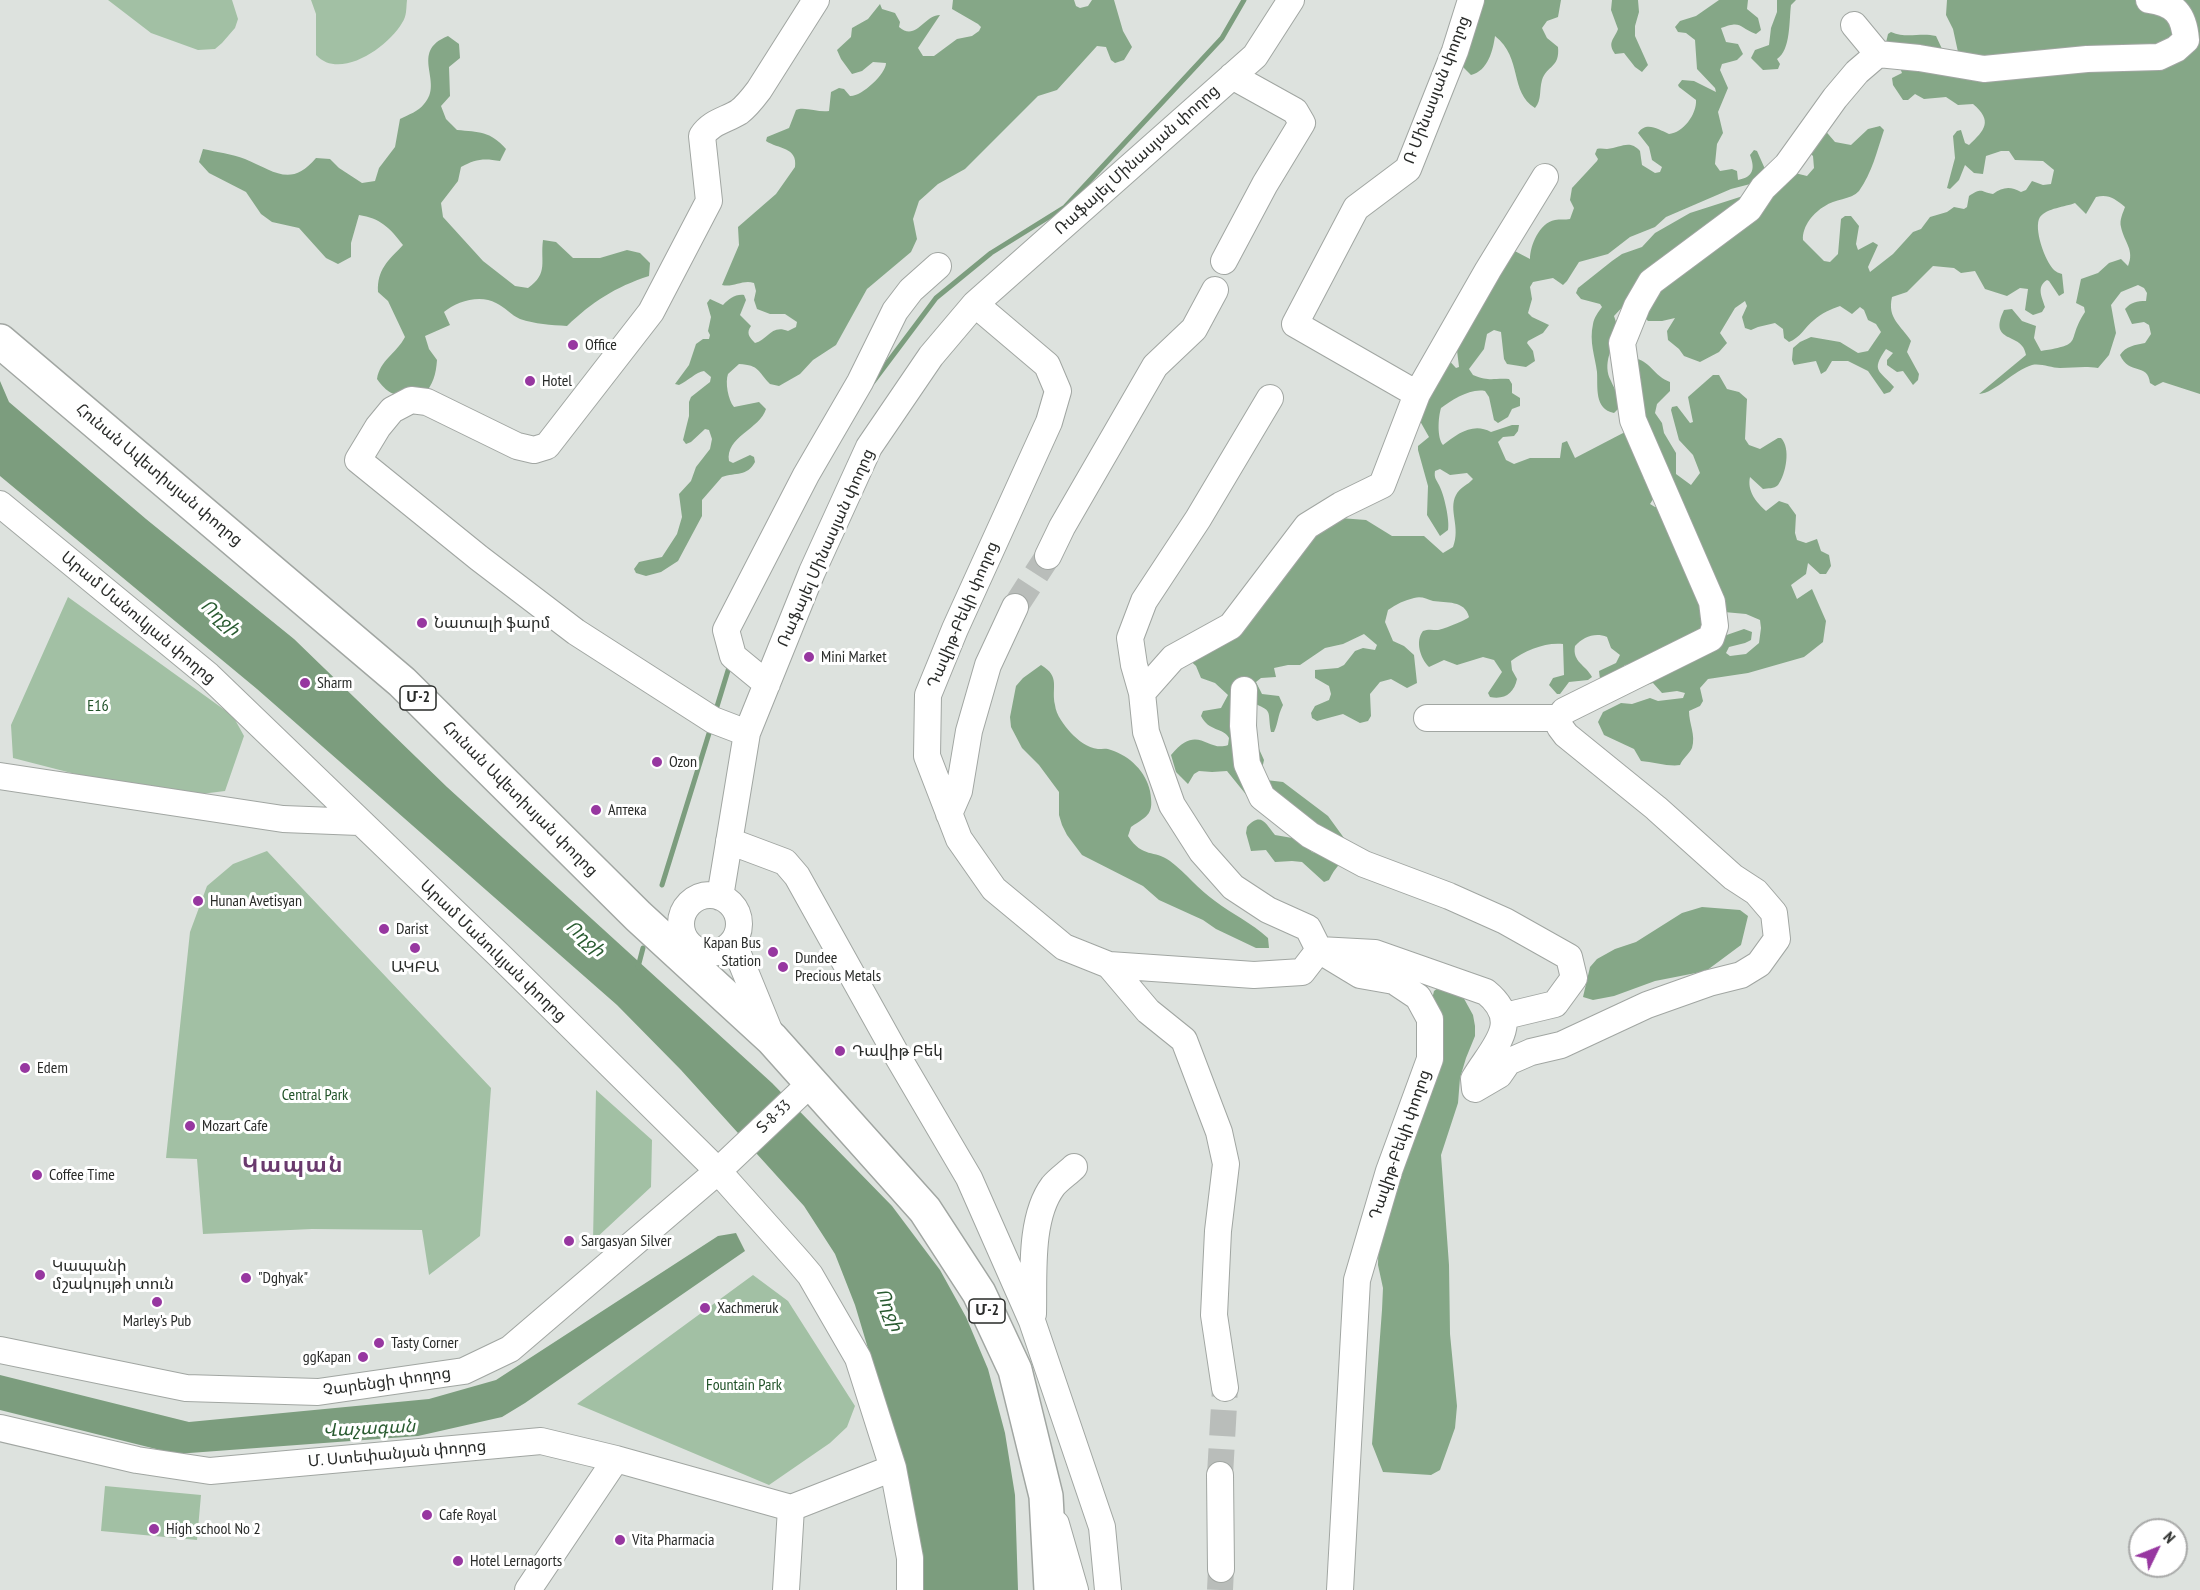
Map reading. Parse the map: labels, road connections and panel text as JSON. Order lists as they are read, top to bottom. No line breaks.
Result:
{"streets":{"highway":["Հունան Ավետիսյան փողոց","Մ-2"],"street":["Ռ Մինասյան փողոց","Ռաֆայել Մինասյան փողոց","Դավիթ-Բեկի փողոց","Արամ Մանուկյան փողոց","Տ-8-33","Չարենցի փողոց","Մ. Ստեփանյան փողոց"]},"crossings":[["Ռաֆայել Մինասյան փողոց","Դավիթ-Բեկի փողոց"],["Հունան Ավետիսյան փողոց","Մ-2"],["Հունան Ավետիսյան փողոց","Տ-8-33"],["Արամ Մանուկյան փողոց","Չարենցի փողոց"],["Մ-2","Տ-8-33"],["Տ-8-33","Չարենցի փողոց"]],"districts":["Կապան"],"water":["Ողջի","Վաչագան"],"parks":["E16","Central Park","Fountain Park"],"places":["Office","Hotel","Նատալի ֆարմ","Mini Market","Sharm","Ozon","Аптека","Hunan Avetisyan","Darist","ԱԿԲԱ","Kapan Bus Station","Dundee Precious Metals","Դավիթ Բեկ","Edem","Mozart Cafe","Coffee Time","Sargasyan Silver","Կապանի մշակույթի տուն","\"Dghyak\"","Marley's Pub","Xachmeruk","Tasty Corner","ggKapan","Cafe Royal","High school No 2","Vita Pharmacia","Hotel Lernagorts"],"north":"top right"}
